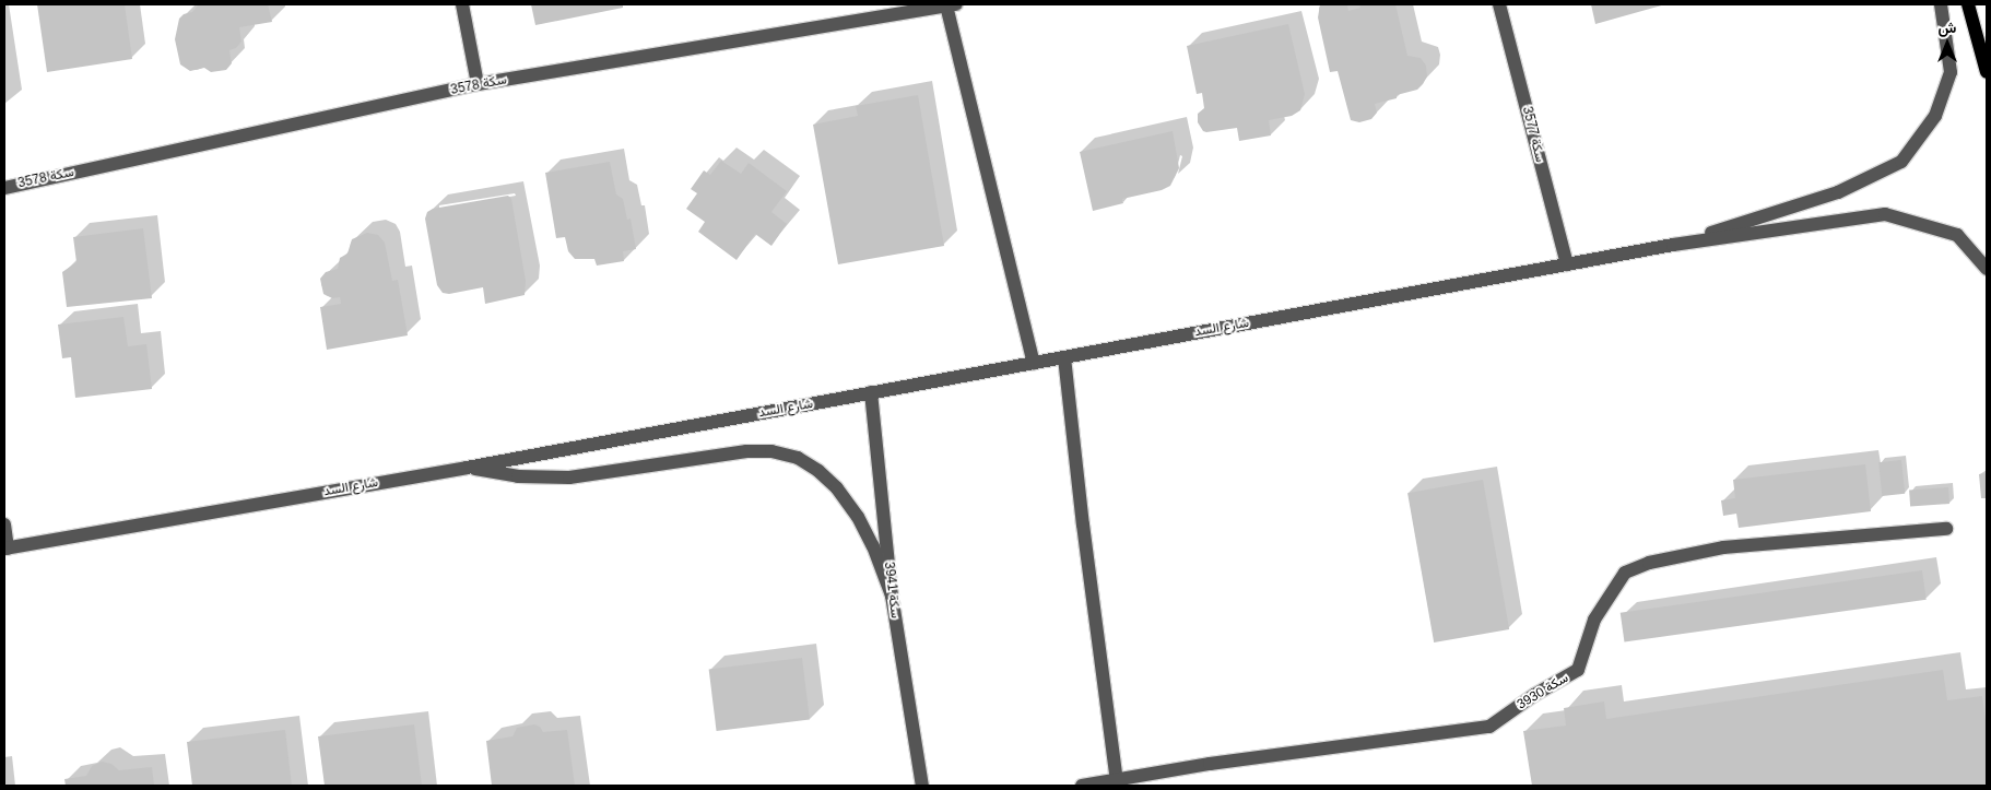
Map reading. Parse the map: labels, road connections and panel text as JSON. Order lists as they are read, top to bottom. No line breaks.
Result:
{"streets":{"street":["سكة 3578","سكة 3577","شارع السد","سكة 3941","سكة 3930"]},"crossings":[["سكة 3577","شارع السد"],["شارع السد","سكة 3941"]],"north":"top"}
